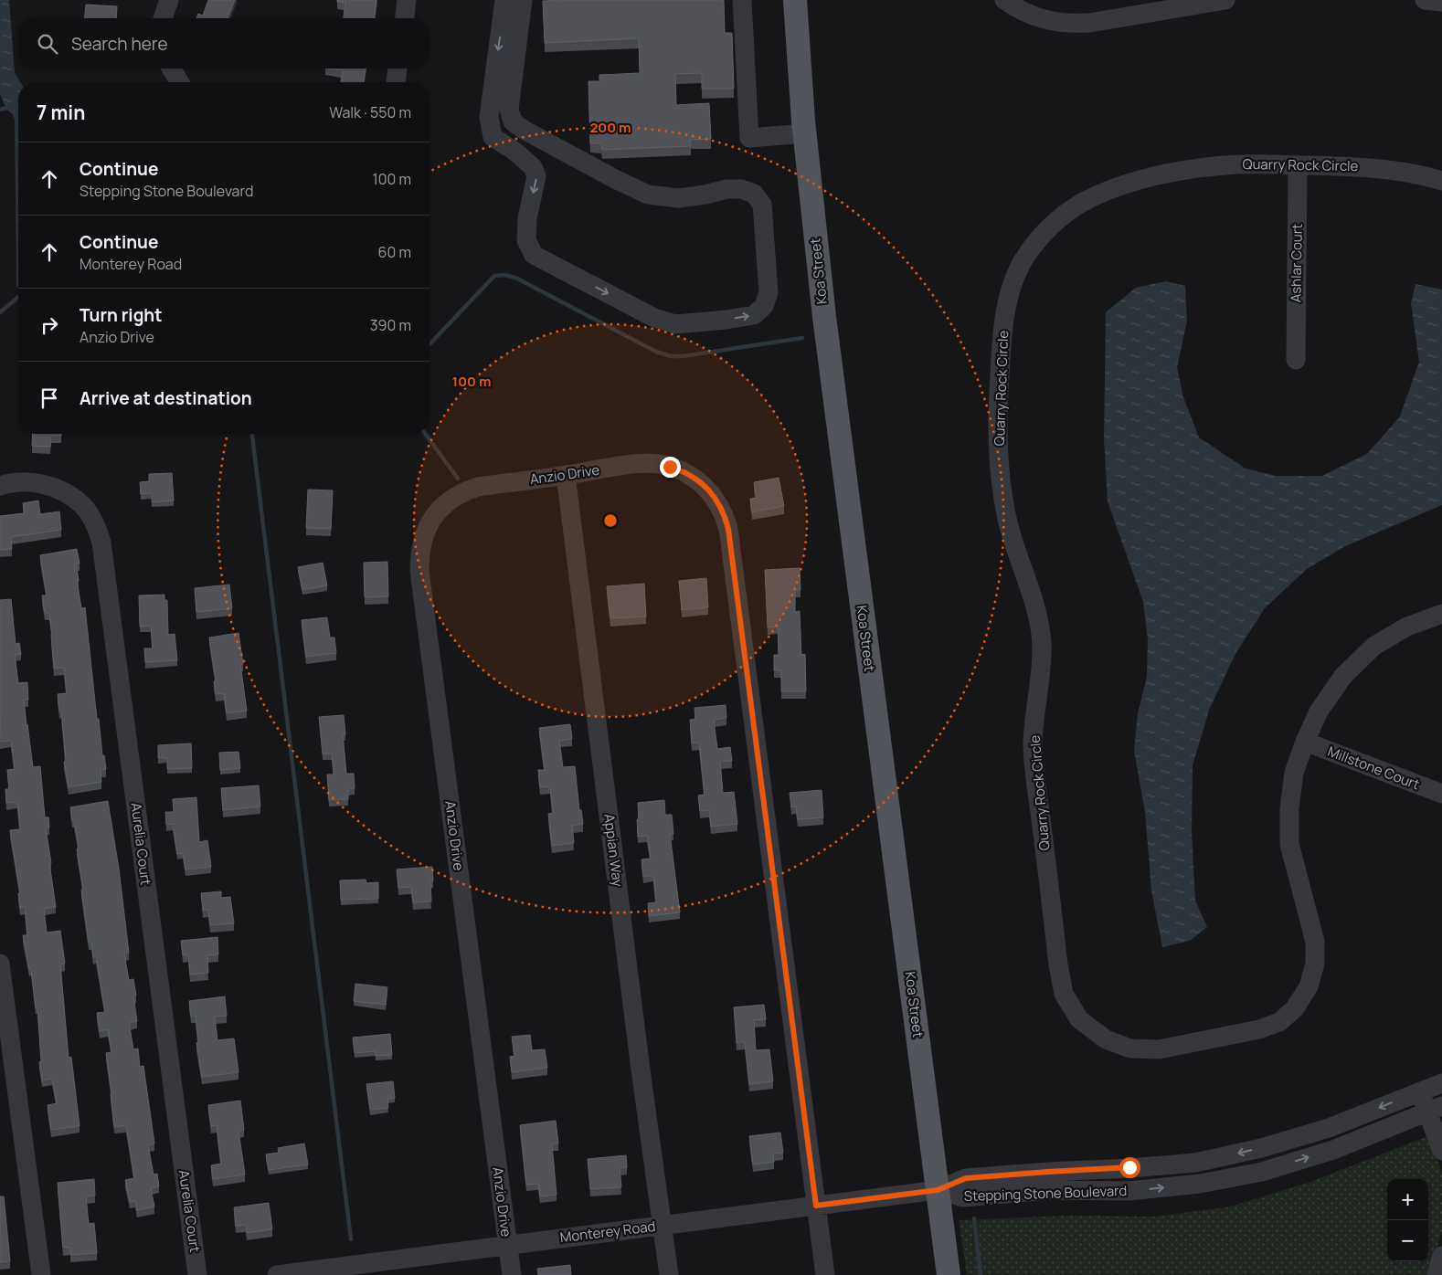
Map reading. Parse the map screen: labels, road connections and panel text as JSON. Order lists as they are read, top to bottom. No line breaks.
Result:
{"streets":{"main road":["Koa Street"],"street":["Quarry Rock Circle","Ashlar Court","Anzio Drive","Millstone Court","Aurelia Court","Appian Way","Stepping Stone Boulevard","Monterey Road"]},"crossings":[["Quarry Rock Circle","Ashlar Court"],["Quarry Rock Circle","Millstone Court"],["Koa Street","Stepping Stone Boulevard"],["Koa Street","Monterey Road"],["Anzio Drive","Appian Way"],["Anzio Drive","Monterey Road"],["Appian Way","Monterey Road"],["Stepping Stone Boulevard","Monterey Road"]],"page":{"search":"Search here","heading":["7 min","Walk · 550 m"],"list":[["Continue","Stepping Stone Boulevard","100 m"],["Continue","Monterey Road","60 m"],["Turn right","Anzio Drive","390 m"],"Arrive at destination"],"map_buttons":["+","−"]},"rings":["200 m","100 m"]}
